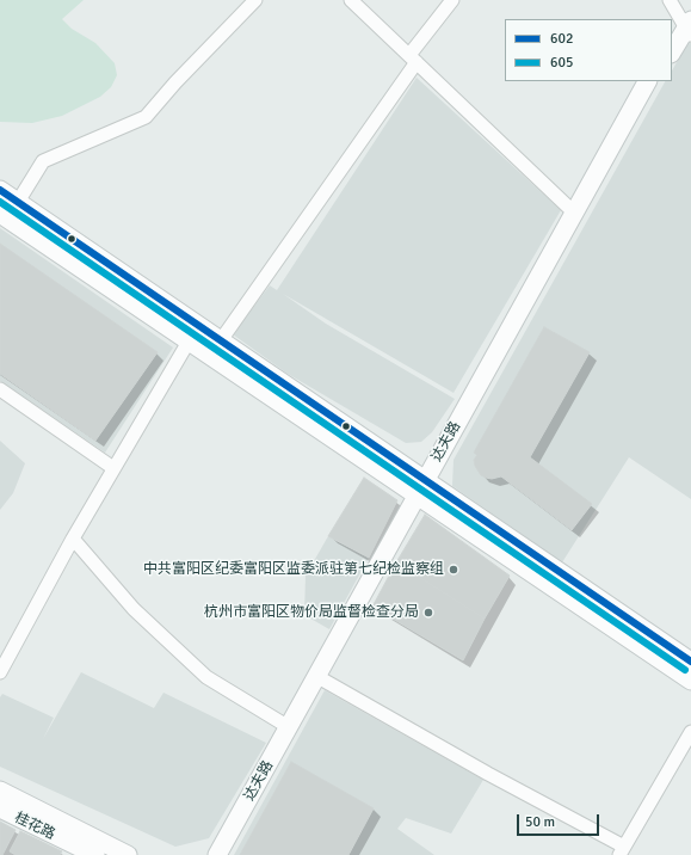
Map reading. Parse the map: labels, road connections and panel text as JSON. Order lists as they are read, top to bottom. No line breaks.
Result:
{"streets":{"main road":["达夫路","桂花路"]},"places":["中共富阳区纪委富阳区监委派驻第七纪检监察组","杭州市富阳区物价局监督检查分局"],"lines":["transit line 602","transit line 605"],"legend":["602","605"],"scale_bar":"50 m"}
